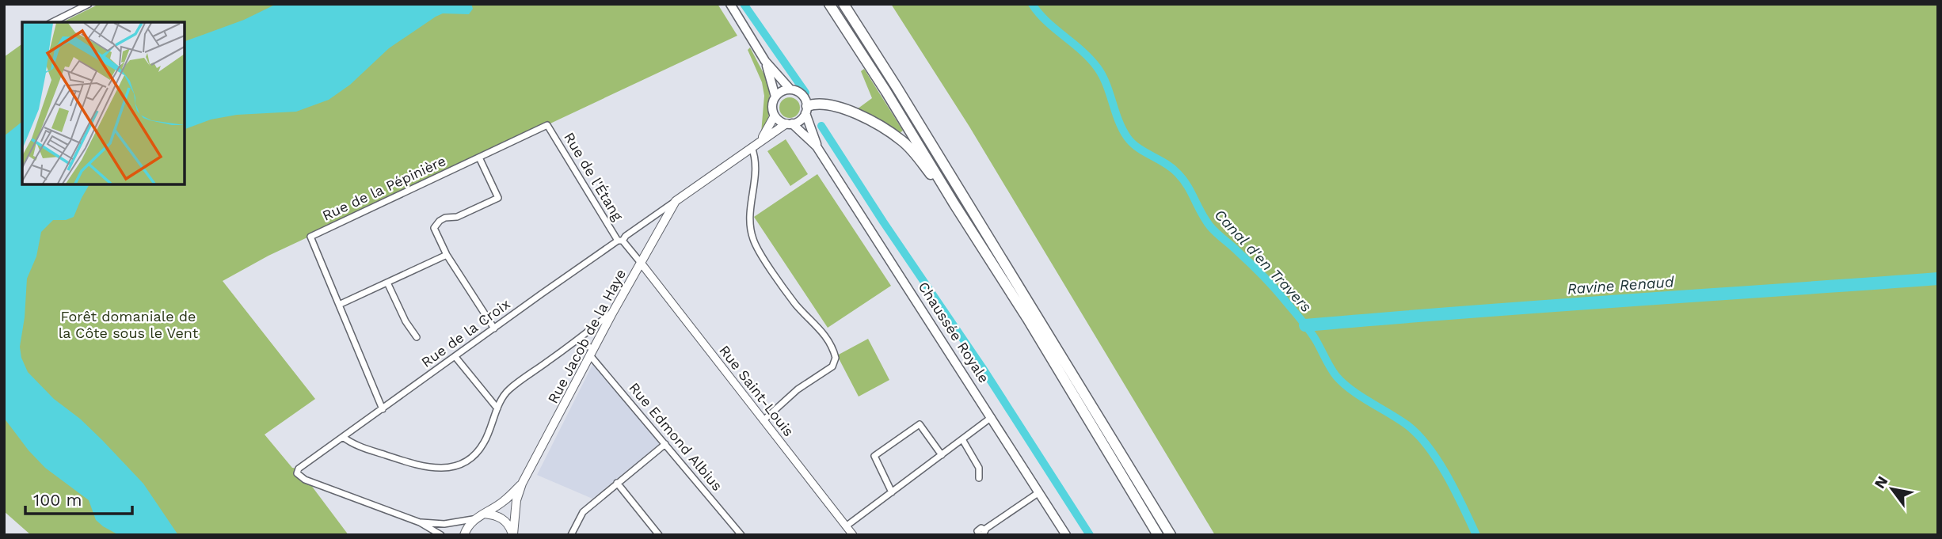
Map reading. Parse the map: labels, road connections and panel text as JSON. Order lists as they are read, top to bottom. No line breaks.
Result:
{"streets":{"main road":["Chaussée Royale","Rue de la Croix","Rue Jacob de la Haye"],"street":["Rue de l'Étang","Rue de la Pépinière","Rue Saint-Louis","Rue Edmond Albius"]},"crossings":[["Rue de l'Étang","Rue de la Pépinière"],["Rue de l'Étang","Rue de la Croix"],["Rue de l'Étang","Rue Jacob de la Haye"],["Rue de l'Étang","Rue Saint-Louis"],["Rue de la Pépinière","Rue de la Croix"],["Chaussée Royale","Rue de la Croix"],["Rue de la Croix","Rue Jacob de la Haye"],["Rue Jacob de la Haye","Rue Saint-Louis"],["Rue Jacob de la Haye","Rue Edmond Albius"]],"water":["Canal d'en Travers","Ravine Renaud"],"parks":["Forêt domaniale de la Côte sous le Vent"],"scale_bar":"100 m","north":"top left"}
